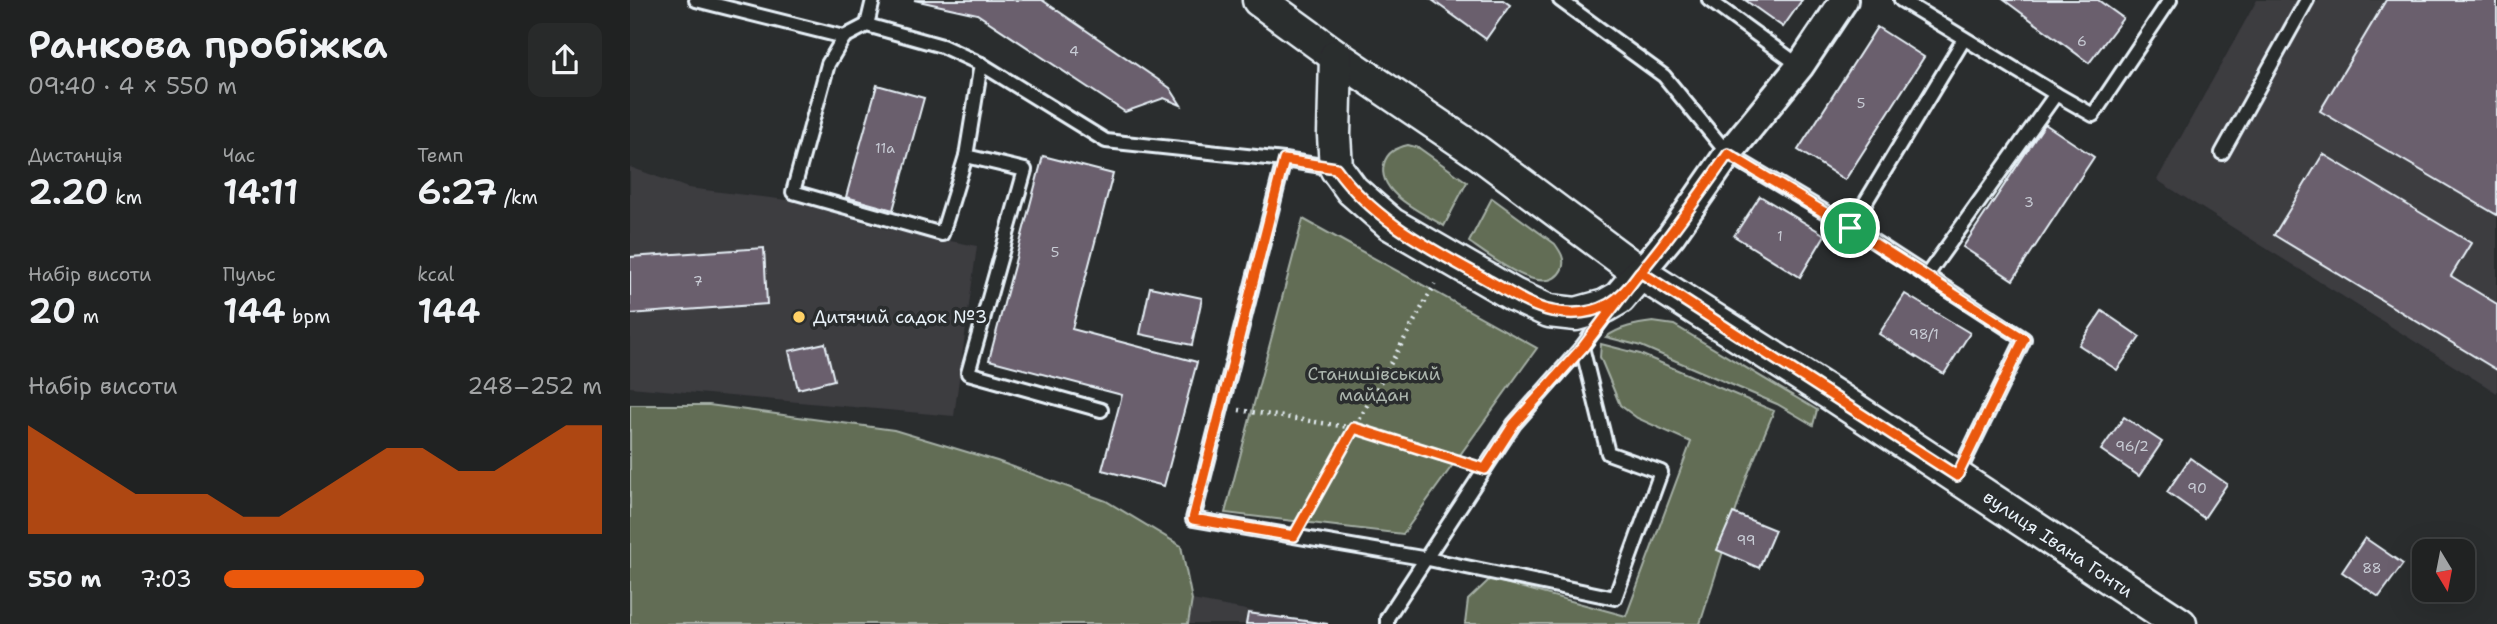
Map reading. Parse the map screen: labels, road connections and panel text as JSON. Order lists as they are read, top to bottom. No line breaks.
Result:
{"streets":{"street":["вулиця Івана Гонти"]},"parks":["Станишівський майдан"],"places":["Дитячий садок №3"],"house_numbers":["6","4","5","11а","3","1","5","7","98/1","96/2","90","99","88"],"north":"bottom","page":{"heading":["Ранкова пробіжка","09:40 · 4 × 550 m"],"stats":[["Дистанція","2.20 km"],["Час","14:11"],["Темп","6:27 /km"],["Набір висоти","20 m"],["Пульс","144 bpm"],["kcal","144"]],"chart":["Набір висоти","248–252 m"],"list":[{"name":"550 m","note":"7:03"}]}}
